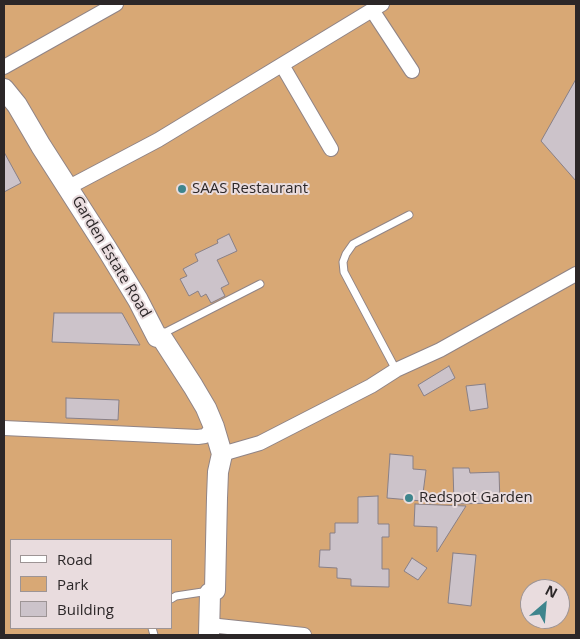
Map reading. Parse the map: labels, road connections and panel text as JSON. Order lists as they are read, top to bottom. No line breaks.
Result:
{"streets":{"street":["Garden Estate Road"]},"places":["SAAS Restaurant","Redspot Garden"],"legend":["Road","Park","Building"],"north":"top right"}
